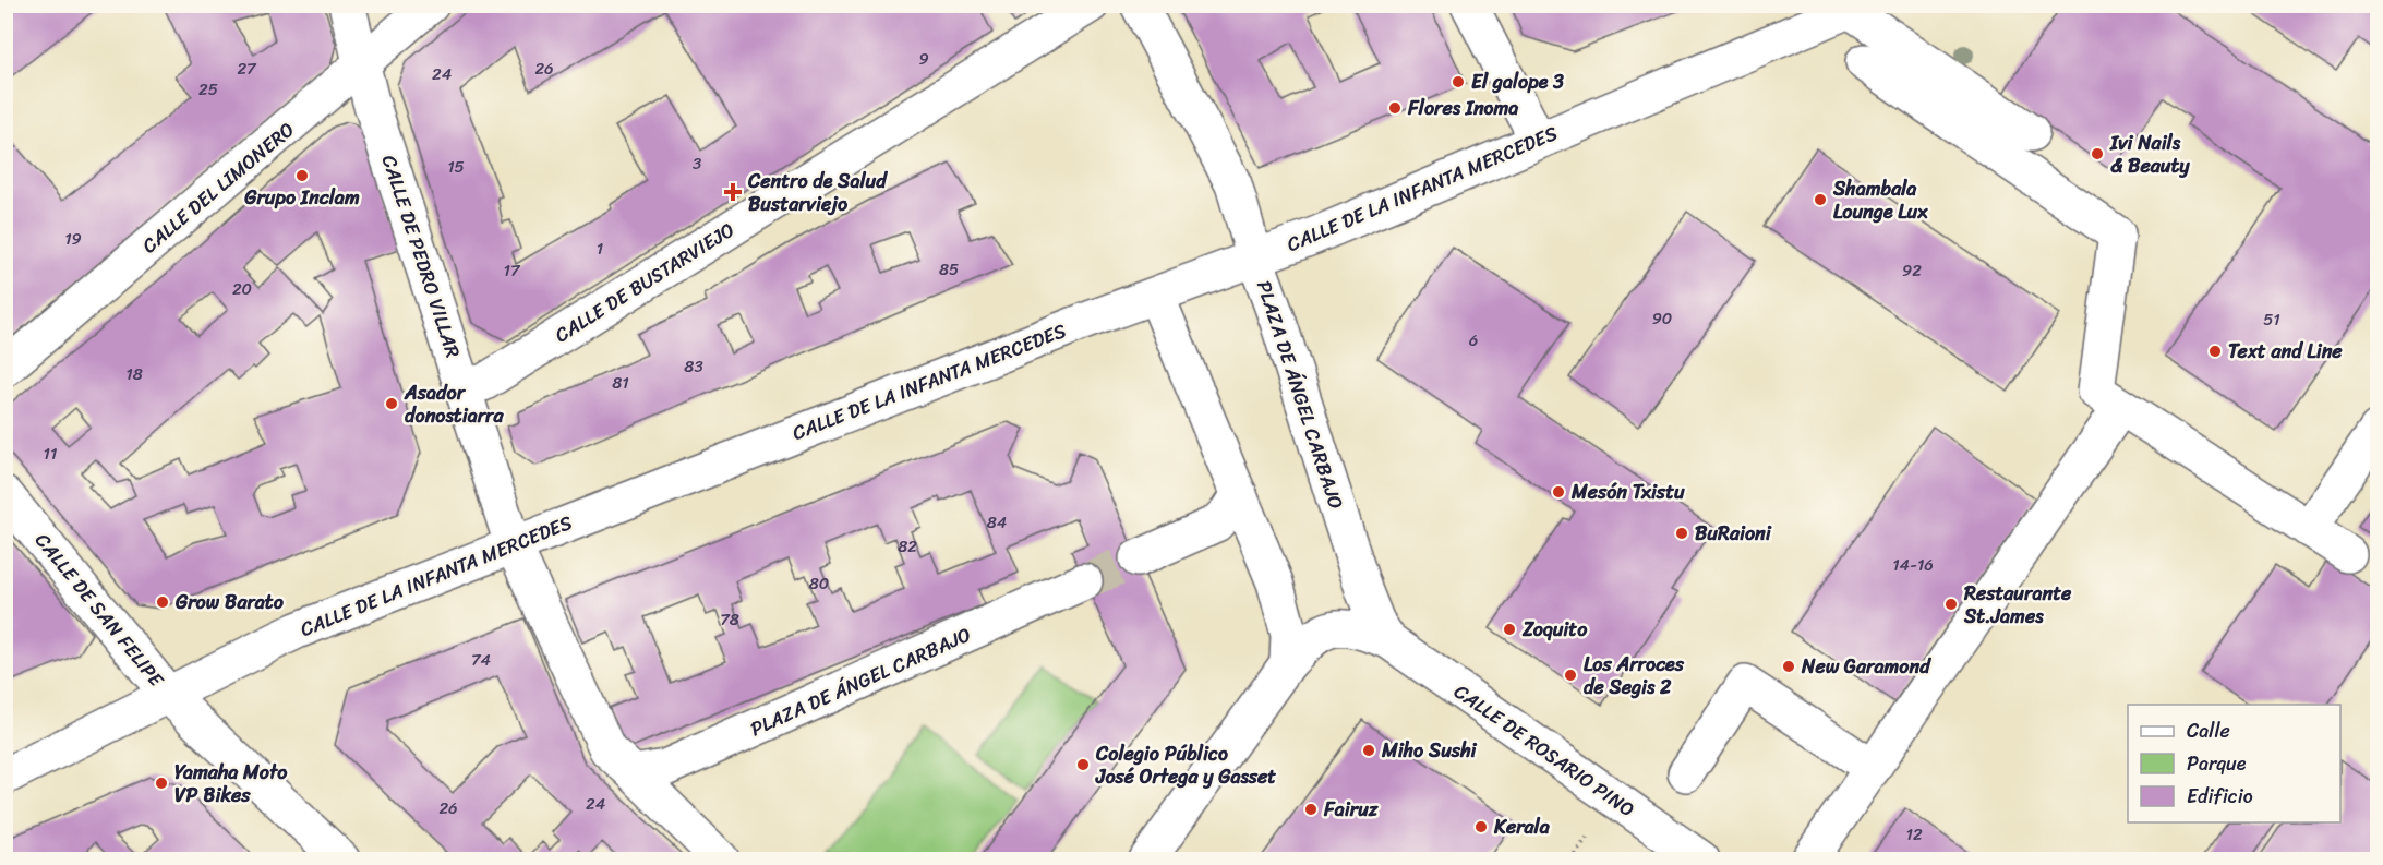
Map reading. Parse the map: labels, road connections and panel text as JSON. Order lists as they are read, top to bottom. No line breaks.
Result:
{"streets":{"street":["CALLE DEL LIMONERO","CALLE DE LA INFANTA MERCEDES","CALLE DE PEDRO VILLAR","CALLE DE BUSTARVIEJO","PLAZA DE ÁNGEL CARBAJO","CALLE DE SAN FELIPE","CALLE DE ROSARIO PINO"]},"crossings":[["CALLE DEL LIMONERO","CALLE DE PEDRO VILLAR"],["CALLE DE LA INFANTA MERCEDES","CALLE DE PEDRO VILLAR"],["CALLE DE LA INFANTA MERCEDES","PLAZA DE ÁNGEL CARBAJO"],["CALLE DE LA INFANTA MERCEDES","CALLE DE SAN FELIPE"],["CALLE DE PEDRO VILLAR","CALLE DE BUSTARVIEJO"],["PLAZA DE ÁNGEL CARBAJO","CALLE DE ROSARIO PINO"]],"places":{"other":["El galope 3","Flores Inoma","Ivi Nails & Beauty","Grupo Inclam","Shambala Lounge Lux","Text and Line","Asador donostiarra","Mesón Txistu","BuRaioni","Grow Barato","Restaurante St.James","Zoquito","New Garamond","Los Arroces de Segis 2","Miho Sushi","Colegio Público José Ortega y Gasset","Yamaha Moto VP Bikes","Fairuz","Kerala"],"health":["Centro de Salud Bustarviejo"]},"house_numbers":["9","27","26","24","25","3","15","19","1","85","17","92","20","90","51","6","83","18","81","11","84","82","14-16","80","78","74","24","26","12"],"legend":["Calle","Parque","Edificio"]}
